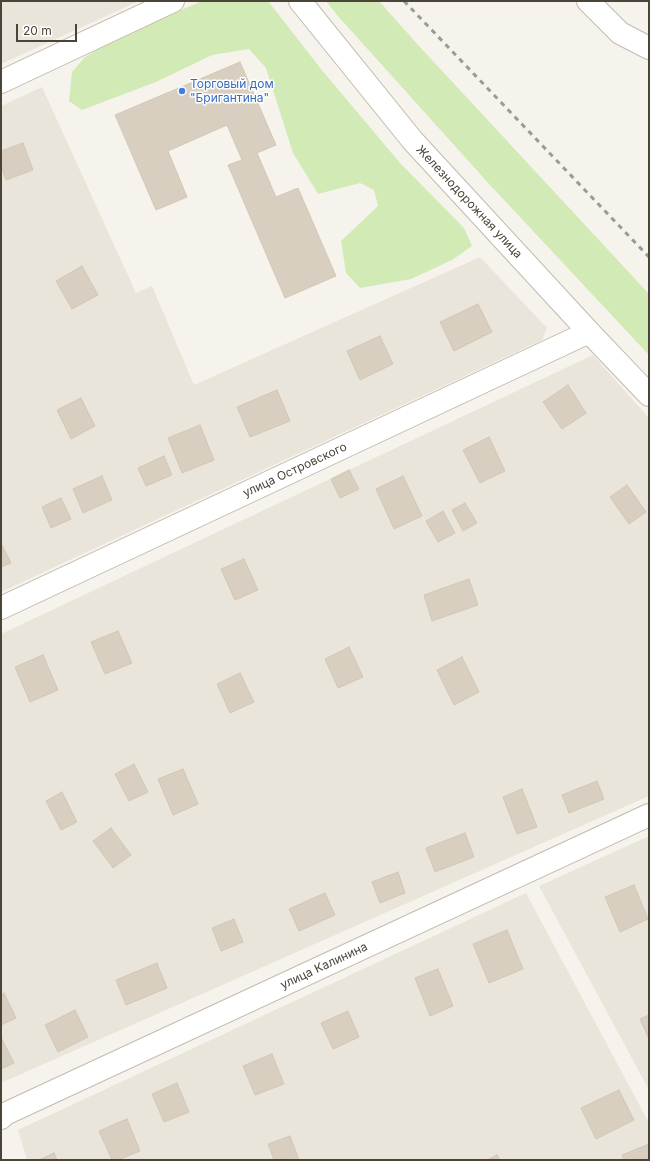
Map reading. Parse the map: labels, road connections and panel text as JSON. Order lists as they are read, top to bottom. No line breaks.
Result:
{"streets":{"street":["Железнодорожная улица","улица Островского","улица Калинина"]},"crossings":[["Железнодорожная улица","улица Островского"]],"places":["Торговый дом \"Бригантина\""],"scale_bar":"20 m"}
